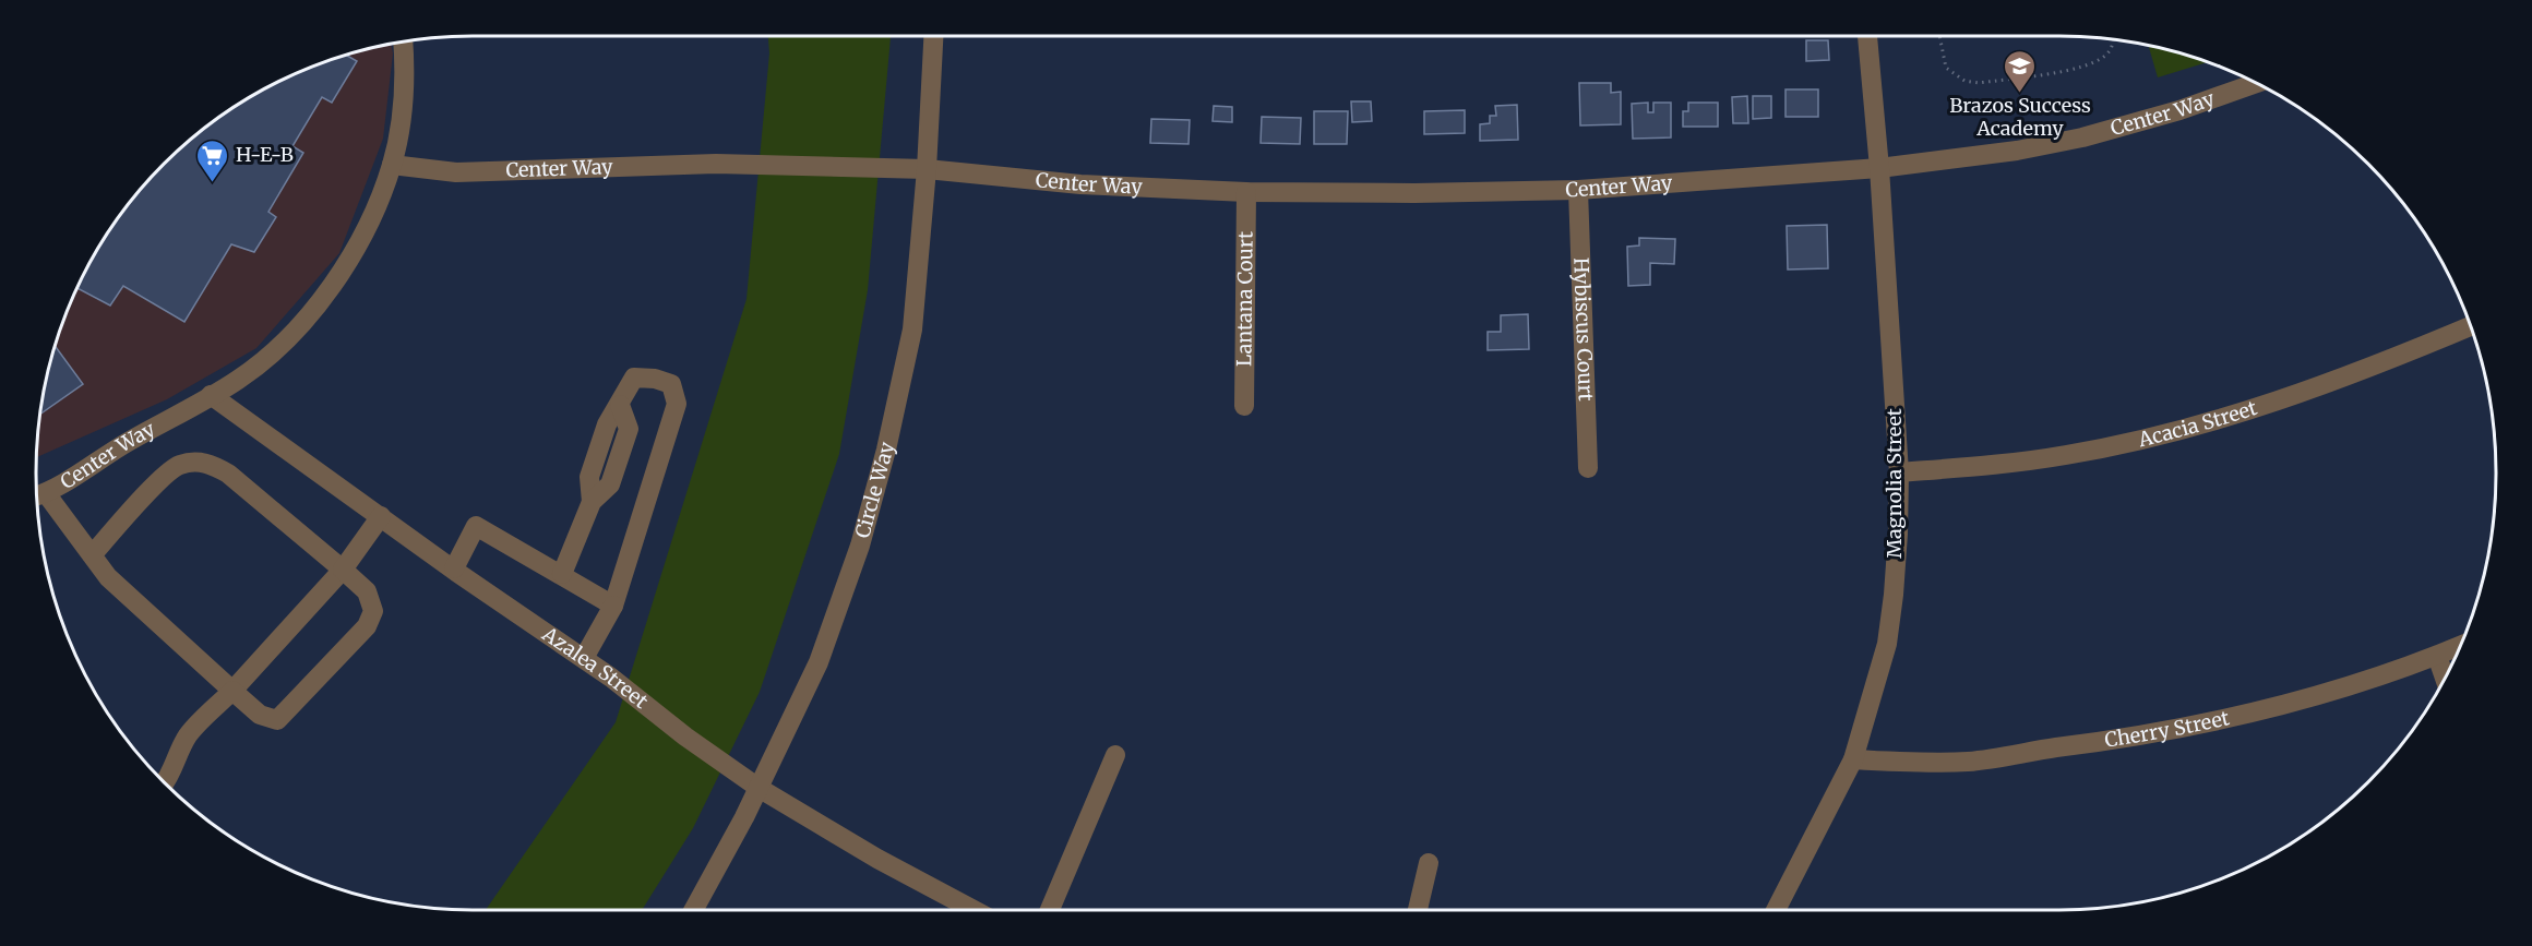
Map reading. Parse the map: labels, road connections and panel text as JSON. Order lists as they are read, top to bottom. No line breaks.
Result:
{"streets":{"street":["Center Way","Lantana Court","Hybiscus Court","Acacia Street","Magnolia Street","Circle Way","Azalea Street","Cherry Street"]},"crossings":[["Center Way","Lantana Court"],["Center Way","Hybiscus Court"],["Center Way","Magnolia Street"],["Center Way","Circle Way"],["Center Way","Azalea Street"],["Acacia Street","Magnolia Street"],["Magnolia Street","Cherry Street"],["Circle Way","Azalea Street"]],"places":{"school or university":["Brazos Success Academy"],"supermarket":["H-E-B"]}}
